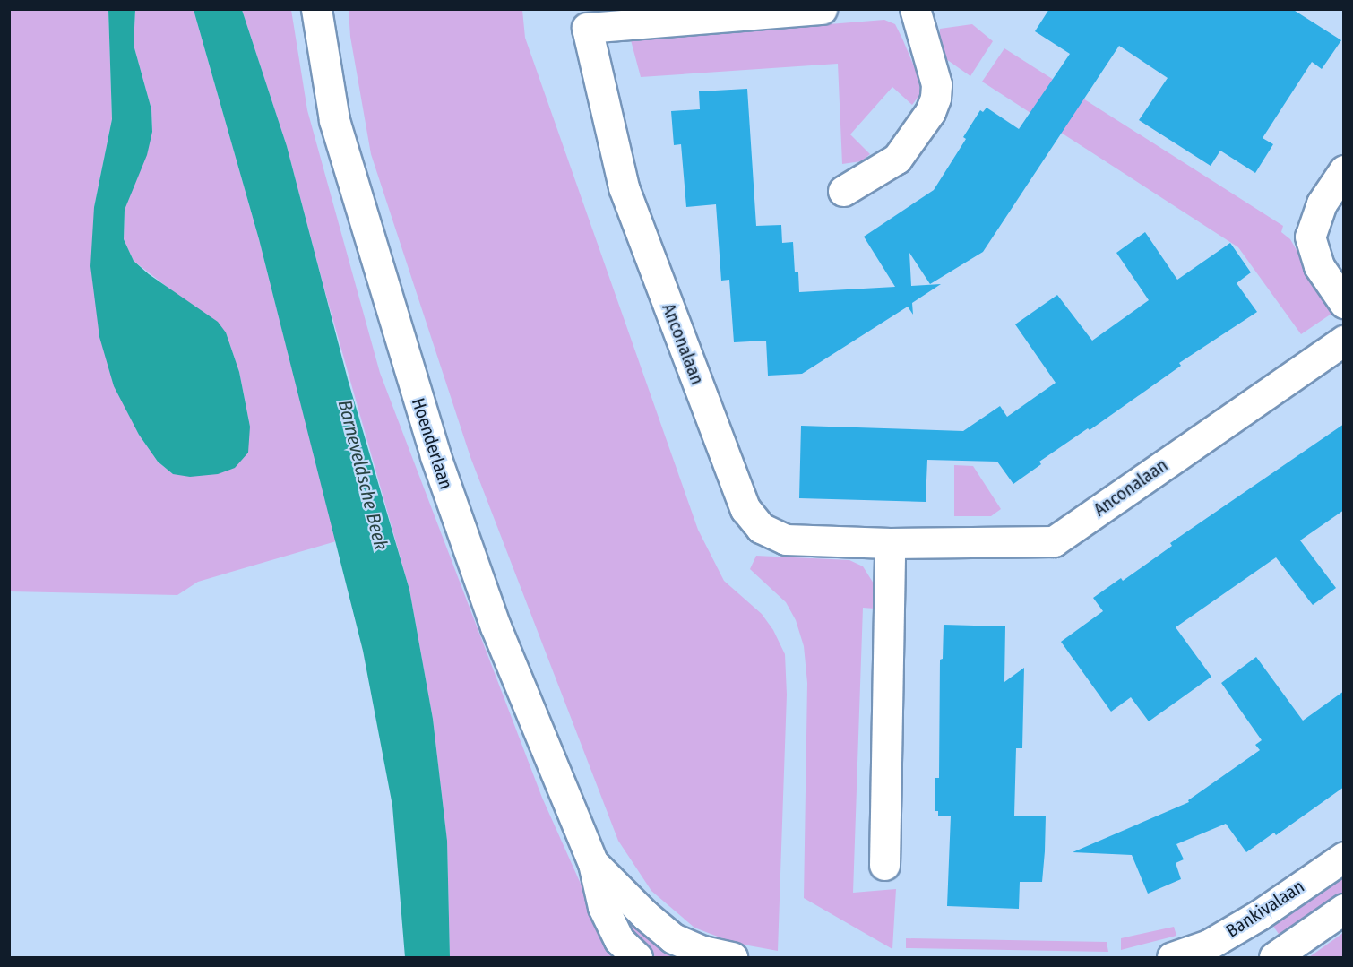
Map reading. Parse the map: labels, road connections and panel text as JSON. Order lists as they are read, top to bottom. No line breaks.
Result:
{"streets":{"street":["Anconalaan","Hoenderlaan","Bankivalaan"]},"water":["Barneveldsche Beek"]}
